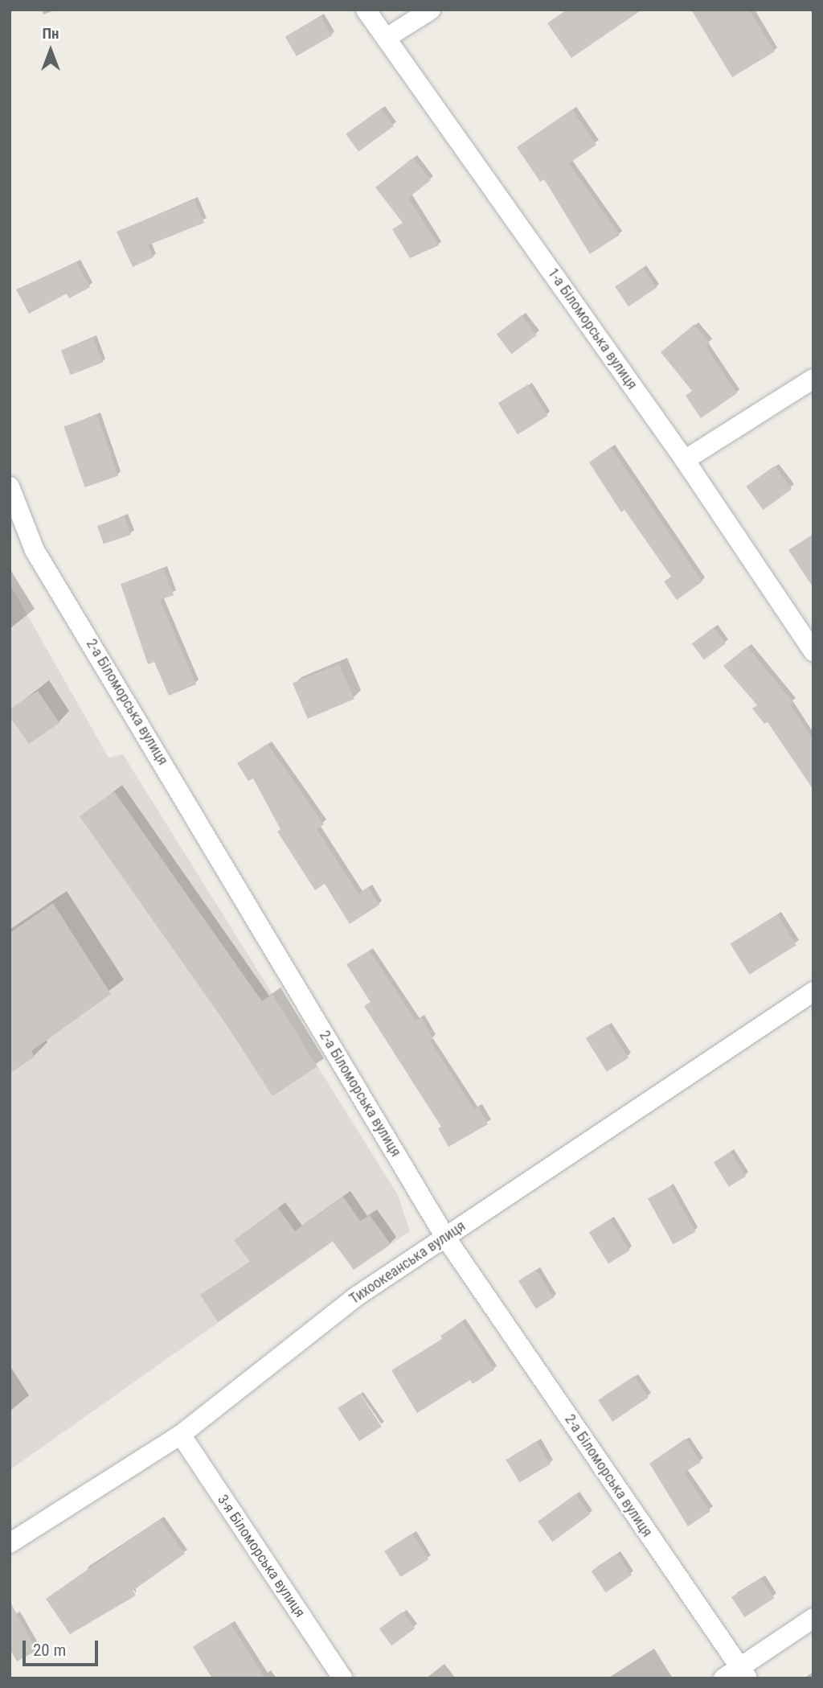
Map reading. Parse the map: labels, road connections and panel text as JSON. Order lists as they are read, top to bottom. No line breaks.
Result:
{"streets":{"street":["1-а Біломорська вулиця","2-а Біломорська вулиця","Тихоокеанська вулиця","3-я Біломорська вулиця"]},"crossings":[["2-а Біломорська вулиця","Тихоокеанська вулиця"],["Тихоокеанська вулиця","3-я Біломорська вулиця"]],"scale_bar":"20 m","north":"top"}
